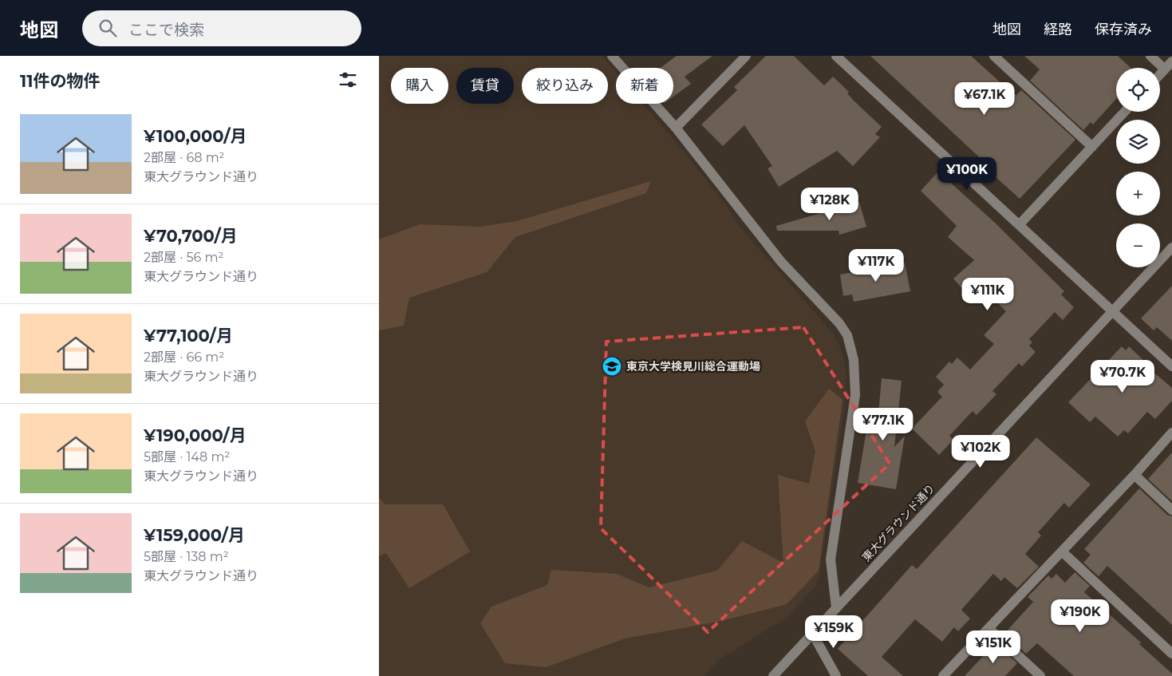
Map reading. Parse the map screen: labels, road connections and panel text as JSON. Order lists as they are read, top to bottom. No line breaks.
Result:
{"streets":{"street":["東大グラウンド通り"]},"places":{"school or university":["東京大学検見川総合運動場"]},"page":{"header":"地図","search":"ここで検索","nav":["地図","経路","保存済み"],"heading":"11件の物件","map_buttons":["+","−"],"chip":["購入","賃貸","絞り込み","新着"],"price":["¥67.1K","¥100K","¥128K","¥117K","¥111K","¥70.7K","¥77.1K","¥102K","¥190K","¥159K","¥151K"],"list":[{"name":"¥100,000/月","note":"2部屋 · 68 m² · 東大グラウンド通り"},{"name":"¥70,700/月","note":"2部屋 · 56 m² · 東大グラウンド通り"},{"name":"¥77,100/月","note":"2部屋 · 66 m² · 東大グラウンド通り"},{"name":"¥190,000/月","note":"5部屋 · 148 m² · 東大グラウンド通り"},{"name":"¥159,000/月","note":"5部屋 · 138 m² · 東大グラウンド通り"}]}}
